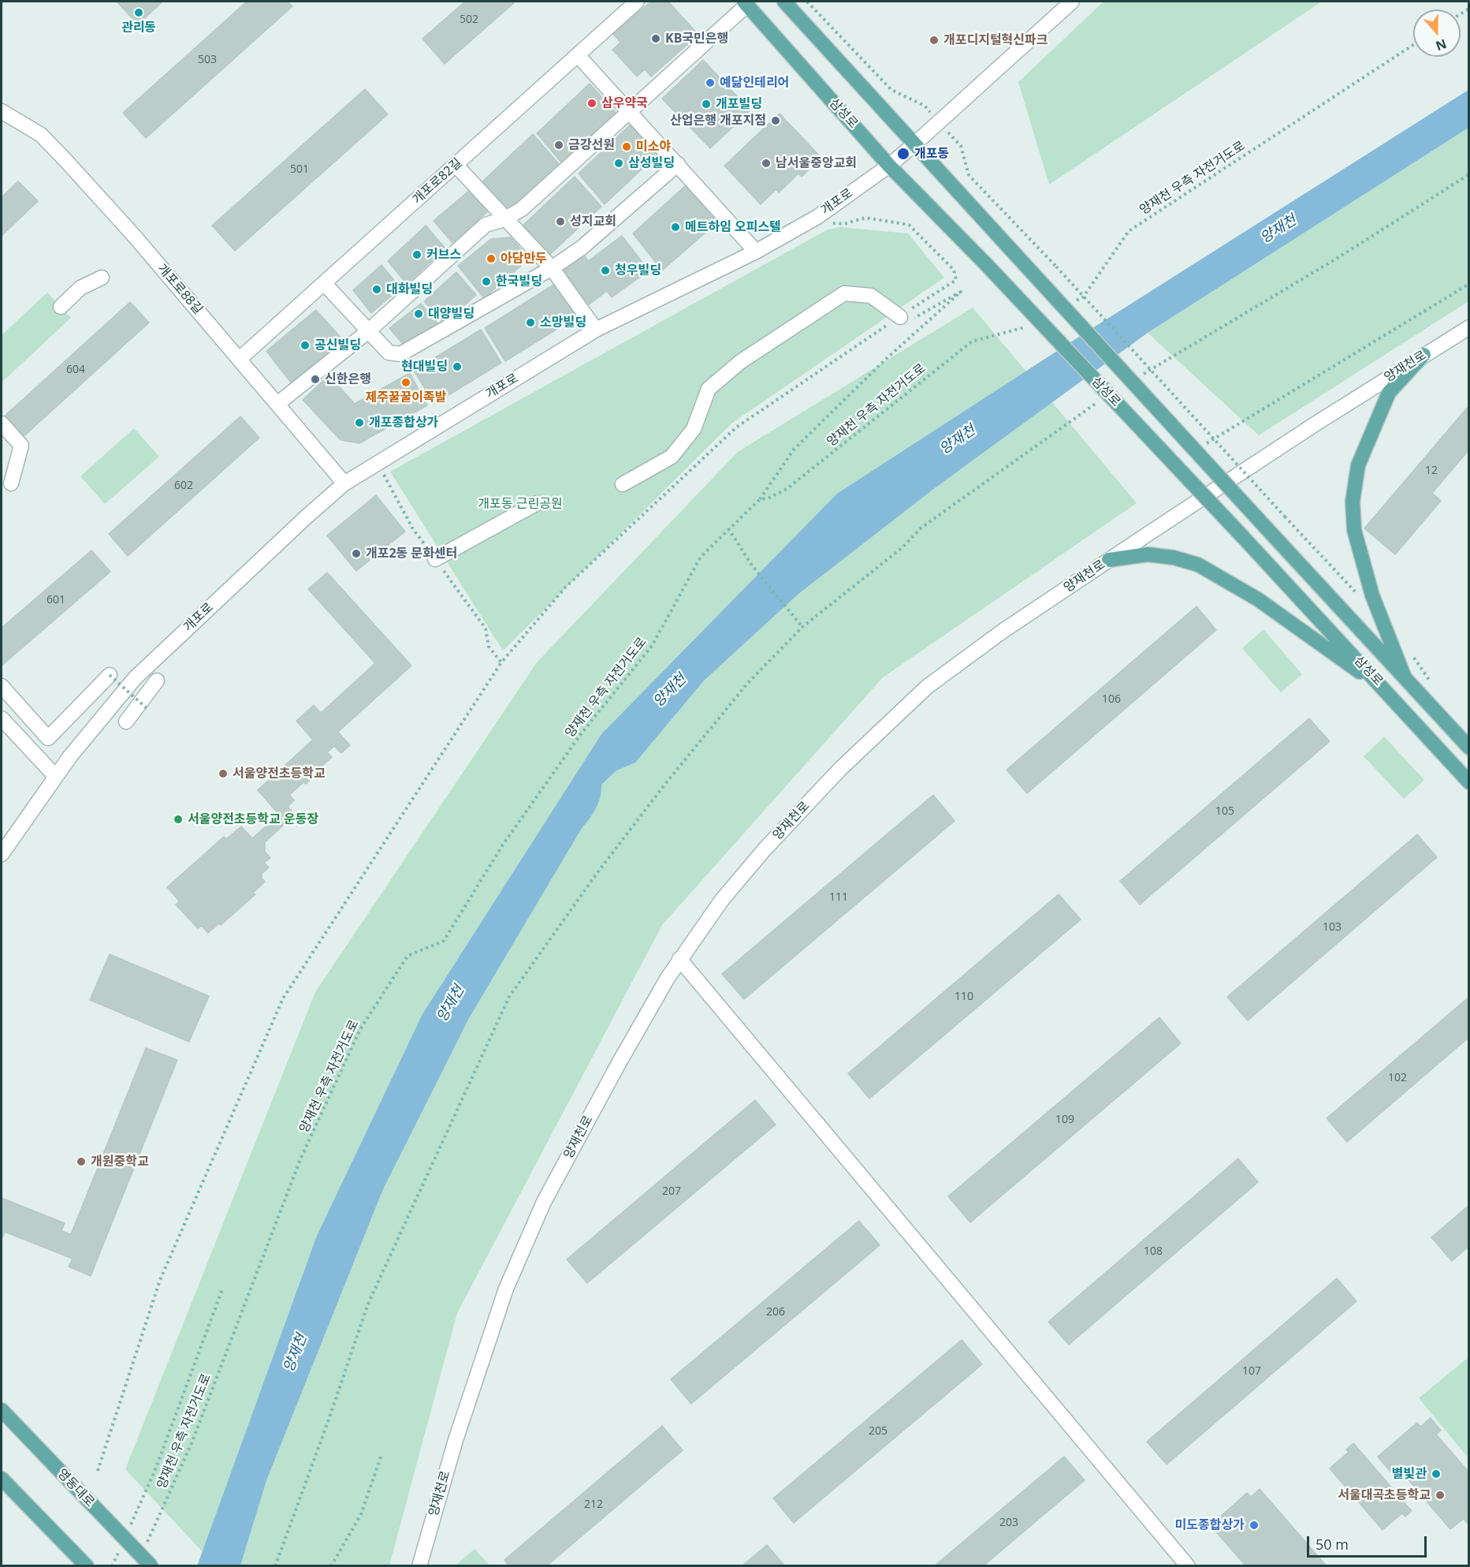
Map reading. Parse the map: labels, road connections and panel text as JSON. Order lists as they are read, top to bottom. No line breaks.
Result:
{"streets":{"main road":["삼성로","영동대로"],"street":["개포로82길","개포로","개포로88길","양재천로"],"path":["양재천 우측 자전거도로"]},"crossings":[["삼성로","개포로"],["개포로82길","개포로88길"],["개포로","개포로88길"]],"water":["양재천"],"parks":["개포동 근린공원"],"places":["관리동","KB국민은행","개포디지털혁신파크","예닮인테리어","삼우약국","개포빌딩","산업은행 개포지점","금강선원","미소야","개포동","삼성빌딩","남서울중앙교회","성지교회","메트하임 오피스텔","커브스","아담만두","청우빌딩","한국빌딩","대화빌딩","대양빌딩","소망빌딩","공신빌딩","현대빌딩","신한은행","제주꿀꿀이족발","개포종합상가","개포2동 문화센터","서울양전초등학교","서울양전초등학교 운동장","개원중학교","별빛관","서울대곡초등학교","미도종합상가"],"house_numbers":["502","503","501","604","12","602","601","106","105","111","103","110","102","109","207","108","206","107","205","212","203"],"scale_bar":"50 m","north":"bottom"}
